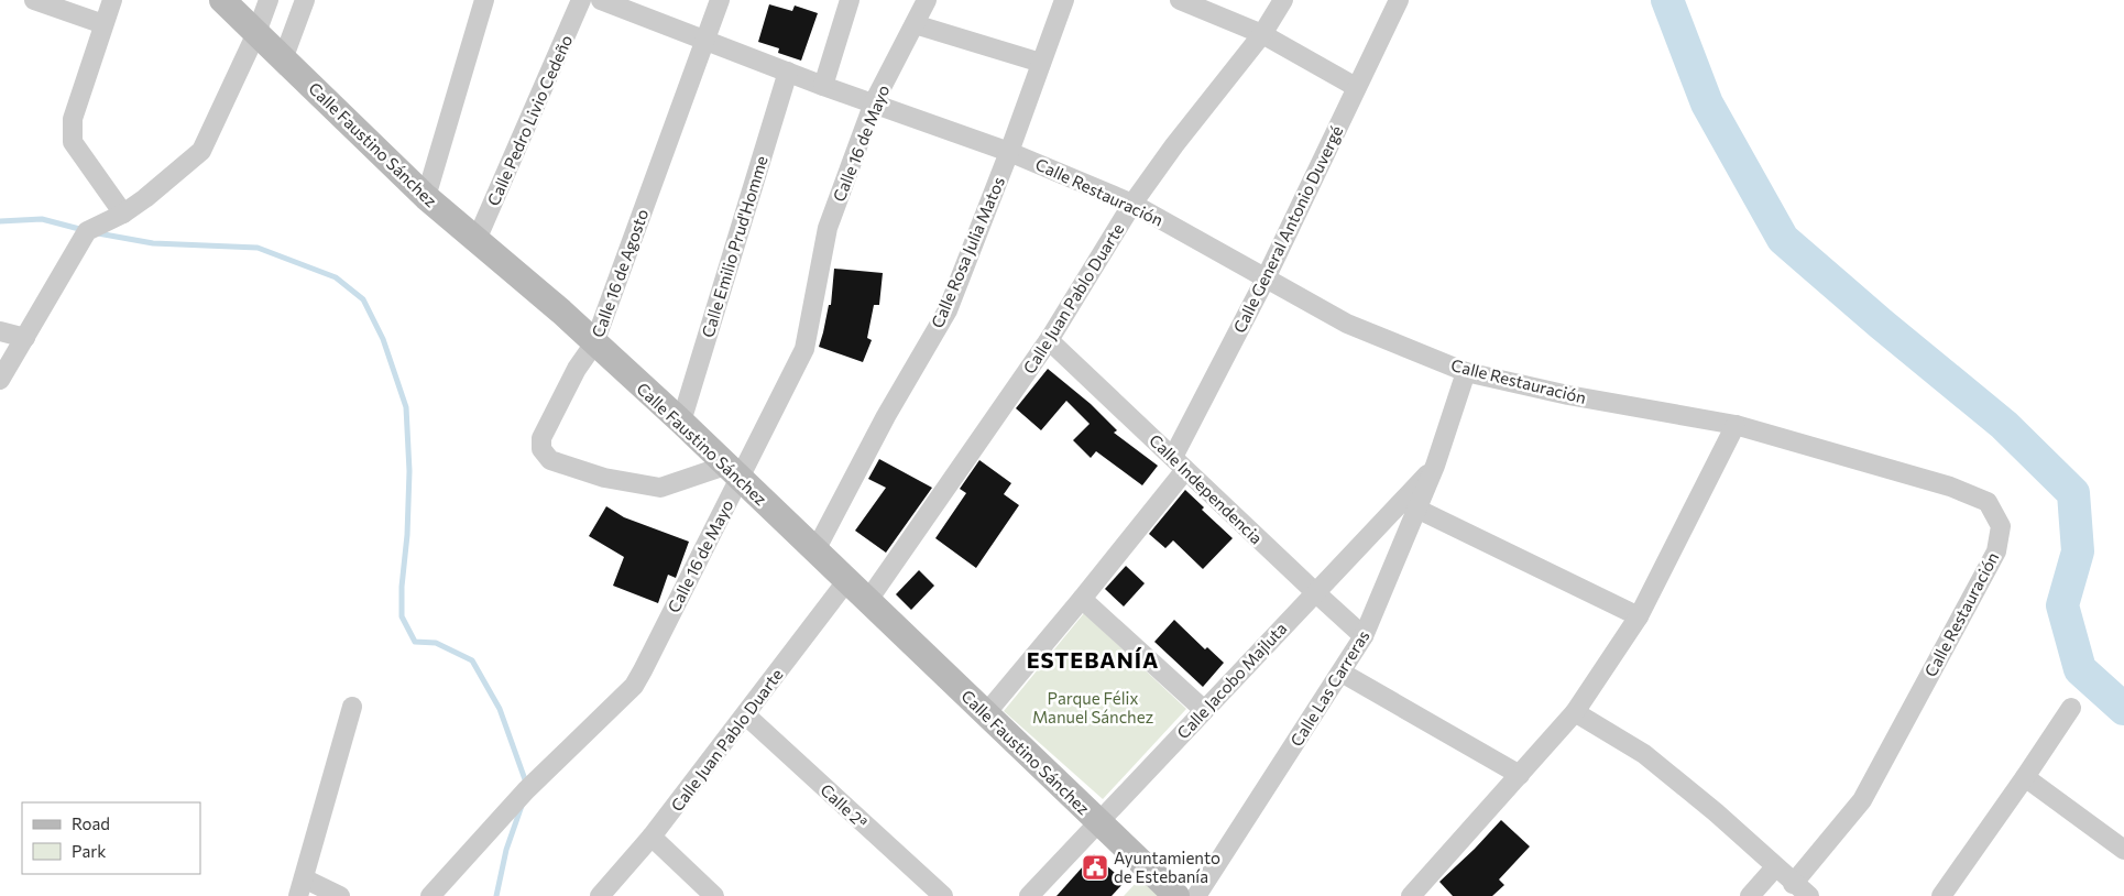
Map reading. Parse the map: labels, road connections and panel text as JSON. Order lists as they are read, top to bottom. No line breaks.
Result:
{"streets":{"street":["Calle Pedro Livio Cedeño","Calle 16 de Mayo","Calle Faustino Sánchez","Calle Restauración","Calle General Antonio Duvergé","Calle Emilio Prud'Homme","Calle Rosa Julia Matos","Calle 16 de Agosto","Calle Juan Pablo Duarte","Calle Independencia","Calle Jacobo Majluta","Calle Las Carreras","Calle 2ª"]},"crossings":[["Calle Pedro Livio Cedeño","Calle Faustino Sánchez"],["Calle 16 de Mayo","Calle Faustino Sánchez"],["Calle 16 de Mayo","Calle Restauración"],["Calle 16 de Mayo","Calle 16 de Agosto"],["Calle Faustino Sánchez","Calle General Antonio Duvergé"],["Calle Faustino Sánchez","Calle Emilio Prud'Homme"],["Calle Faustino Sánchez","Calle Rosa Julia Matos"],["Calle Faustino Sánchez","Calle 16 de Agosto"],["Calle Faustino Sánchez","Calle Juan Pablo Duarte"],["Calle Faustino Sánchez","Calle Jacobo Majluta"],["Calle Restauración","Calle General Antonio Duvergé"],["Calle Restauración","Calle Emilio Prud'Homme"],["Calle Restauración","Calle Rosa Julia Matos"],["Calle Restauración","Calle 16 de Agosto"],["Calle Restauración","Calle Juan Pablo Duarte"],["Calle Restauración","Calle Jacobo Majluta"],["Calle General Antonio Duvergé","Calle Independencia"],["Calle Juan Pablo Duarte","Calle Independencia"],["Calle Juan Pablo Duarte","Calle 2ª"],["Calle Independencia","Calle Jacobo Majluta"],["Calle Independencia","Calle Las Carreras"],["Calle Jacobo Majluta","Calle Las Carreras"]],"districts":["ESTEBANÍA"],"parks":["Parque Félix Manuel Sánchez"],"places":{"public building":["Ayuntamiento de Estebanía"]},"legend":["Road","Park"]}
